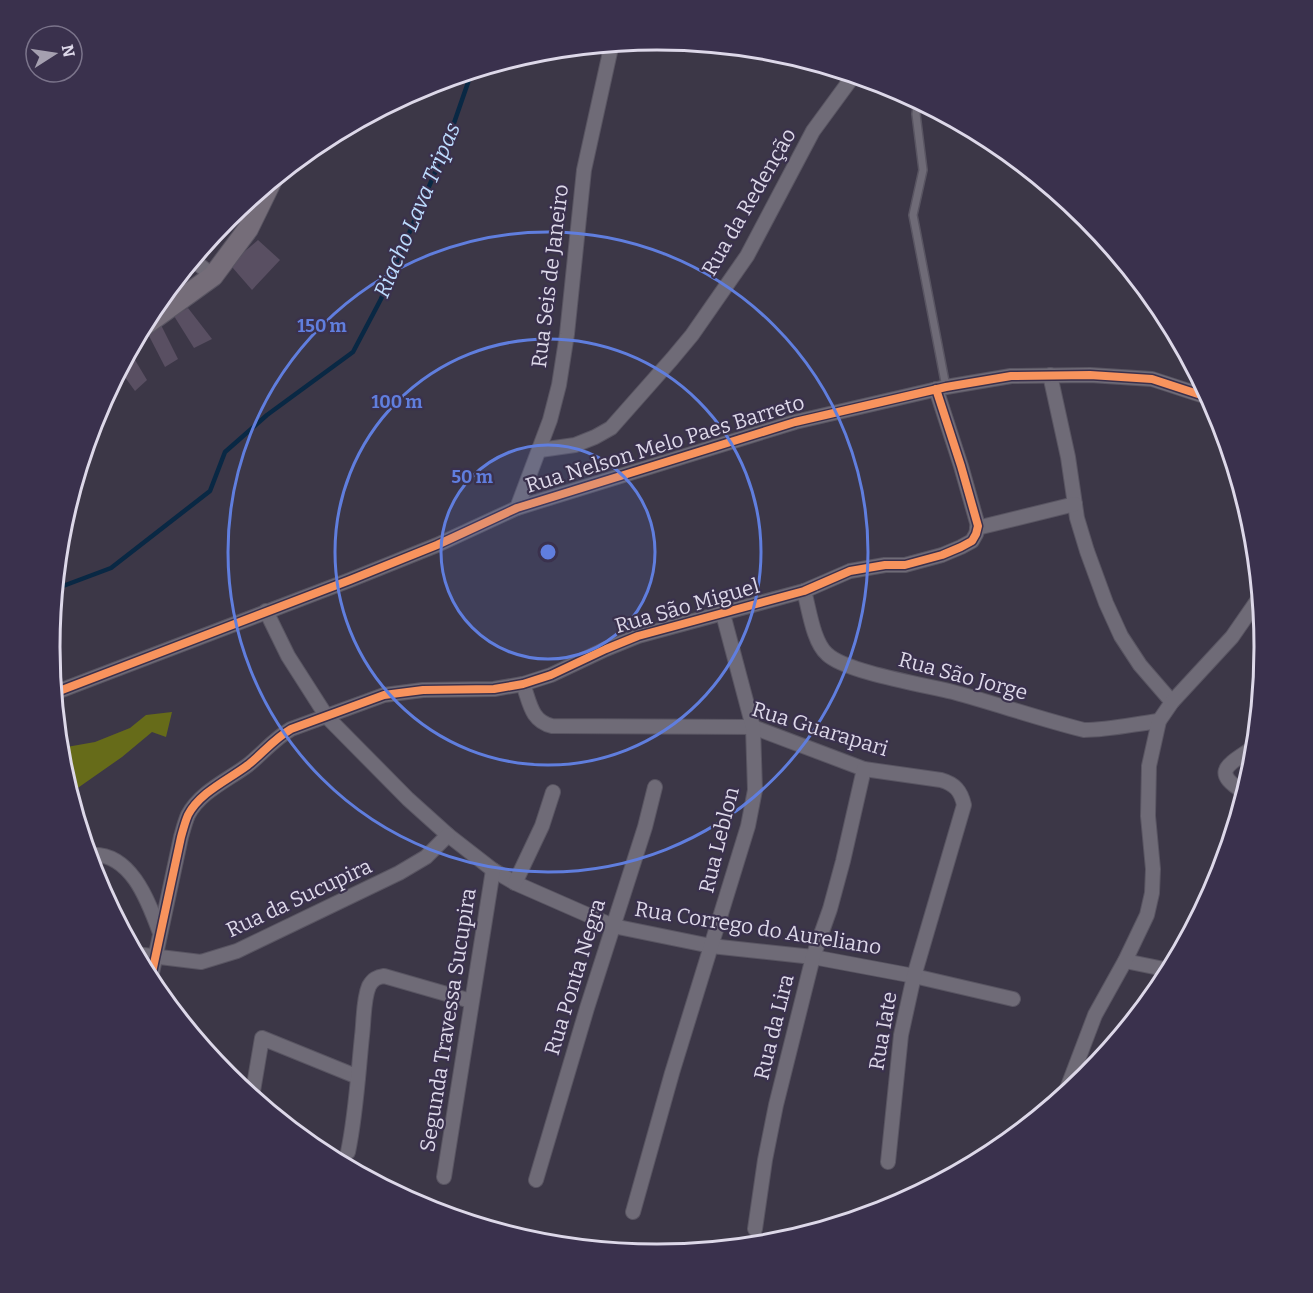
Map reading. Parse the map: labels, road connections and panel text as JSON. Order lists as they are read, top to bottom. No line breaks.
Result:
{"streets":{"street":["Rua da Redenção","Rua Seis de Janeiro","Rua Nelson Melo Paes Barreto","Rua São Miguel","Rua São Jorge","Rua Guarapari","Rua Leblon","Rua da Sucupira","Rua Corrego do Aureliano","Rua Ponta Negra","Segunda Travessa Sucupira","Rua da Lira","Rua Iate"]},"crossings":[["Rua da Redenção","Rua Seis de Janeiro"],["Rua Seis de Janeiro","Rua Nelson Melo Paes Barreto"],["Rua Nelson Melo Paes Barreto","Rua Corrego do Aureliano"],["Rua São Miguel","Rua São Jorge"],["Rua São Miguel","Rua Guarapari"],["Rua São Miguel","Rua Leblon"],["Rua São Miguel","Rua da Sucupira"],["Rua São Miguel","Rua Corrego do Aureliano"],["Rua Guarapari","Rua Leblon"],["Rua Guarapari","Rua da Lira"],["Rua Guarapari","Rua Iate"],["Rua Leblon","Rua Corrego do Aureliano"],["Rua da Sucupira","Rua Corrego do Aureliano"],["Rua Corrego do Aureliano","Rua Ponta Negra"],["Rua Corrego do Aureliano","Segunda Travessa Sucupira"],["Rua Corrego do Aureliano","Rua da Lira"],["Rua Corrego do Aureliano","Rua Iate"]],"water":["Riacho Lava Tripas"],"north":"right","rings":["150 m","100 m","50 m"]}
